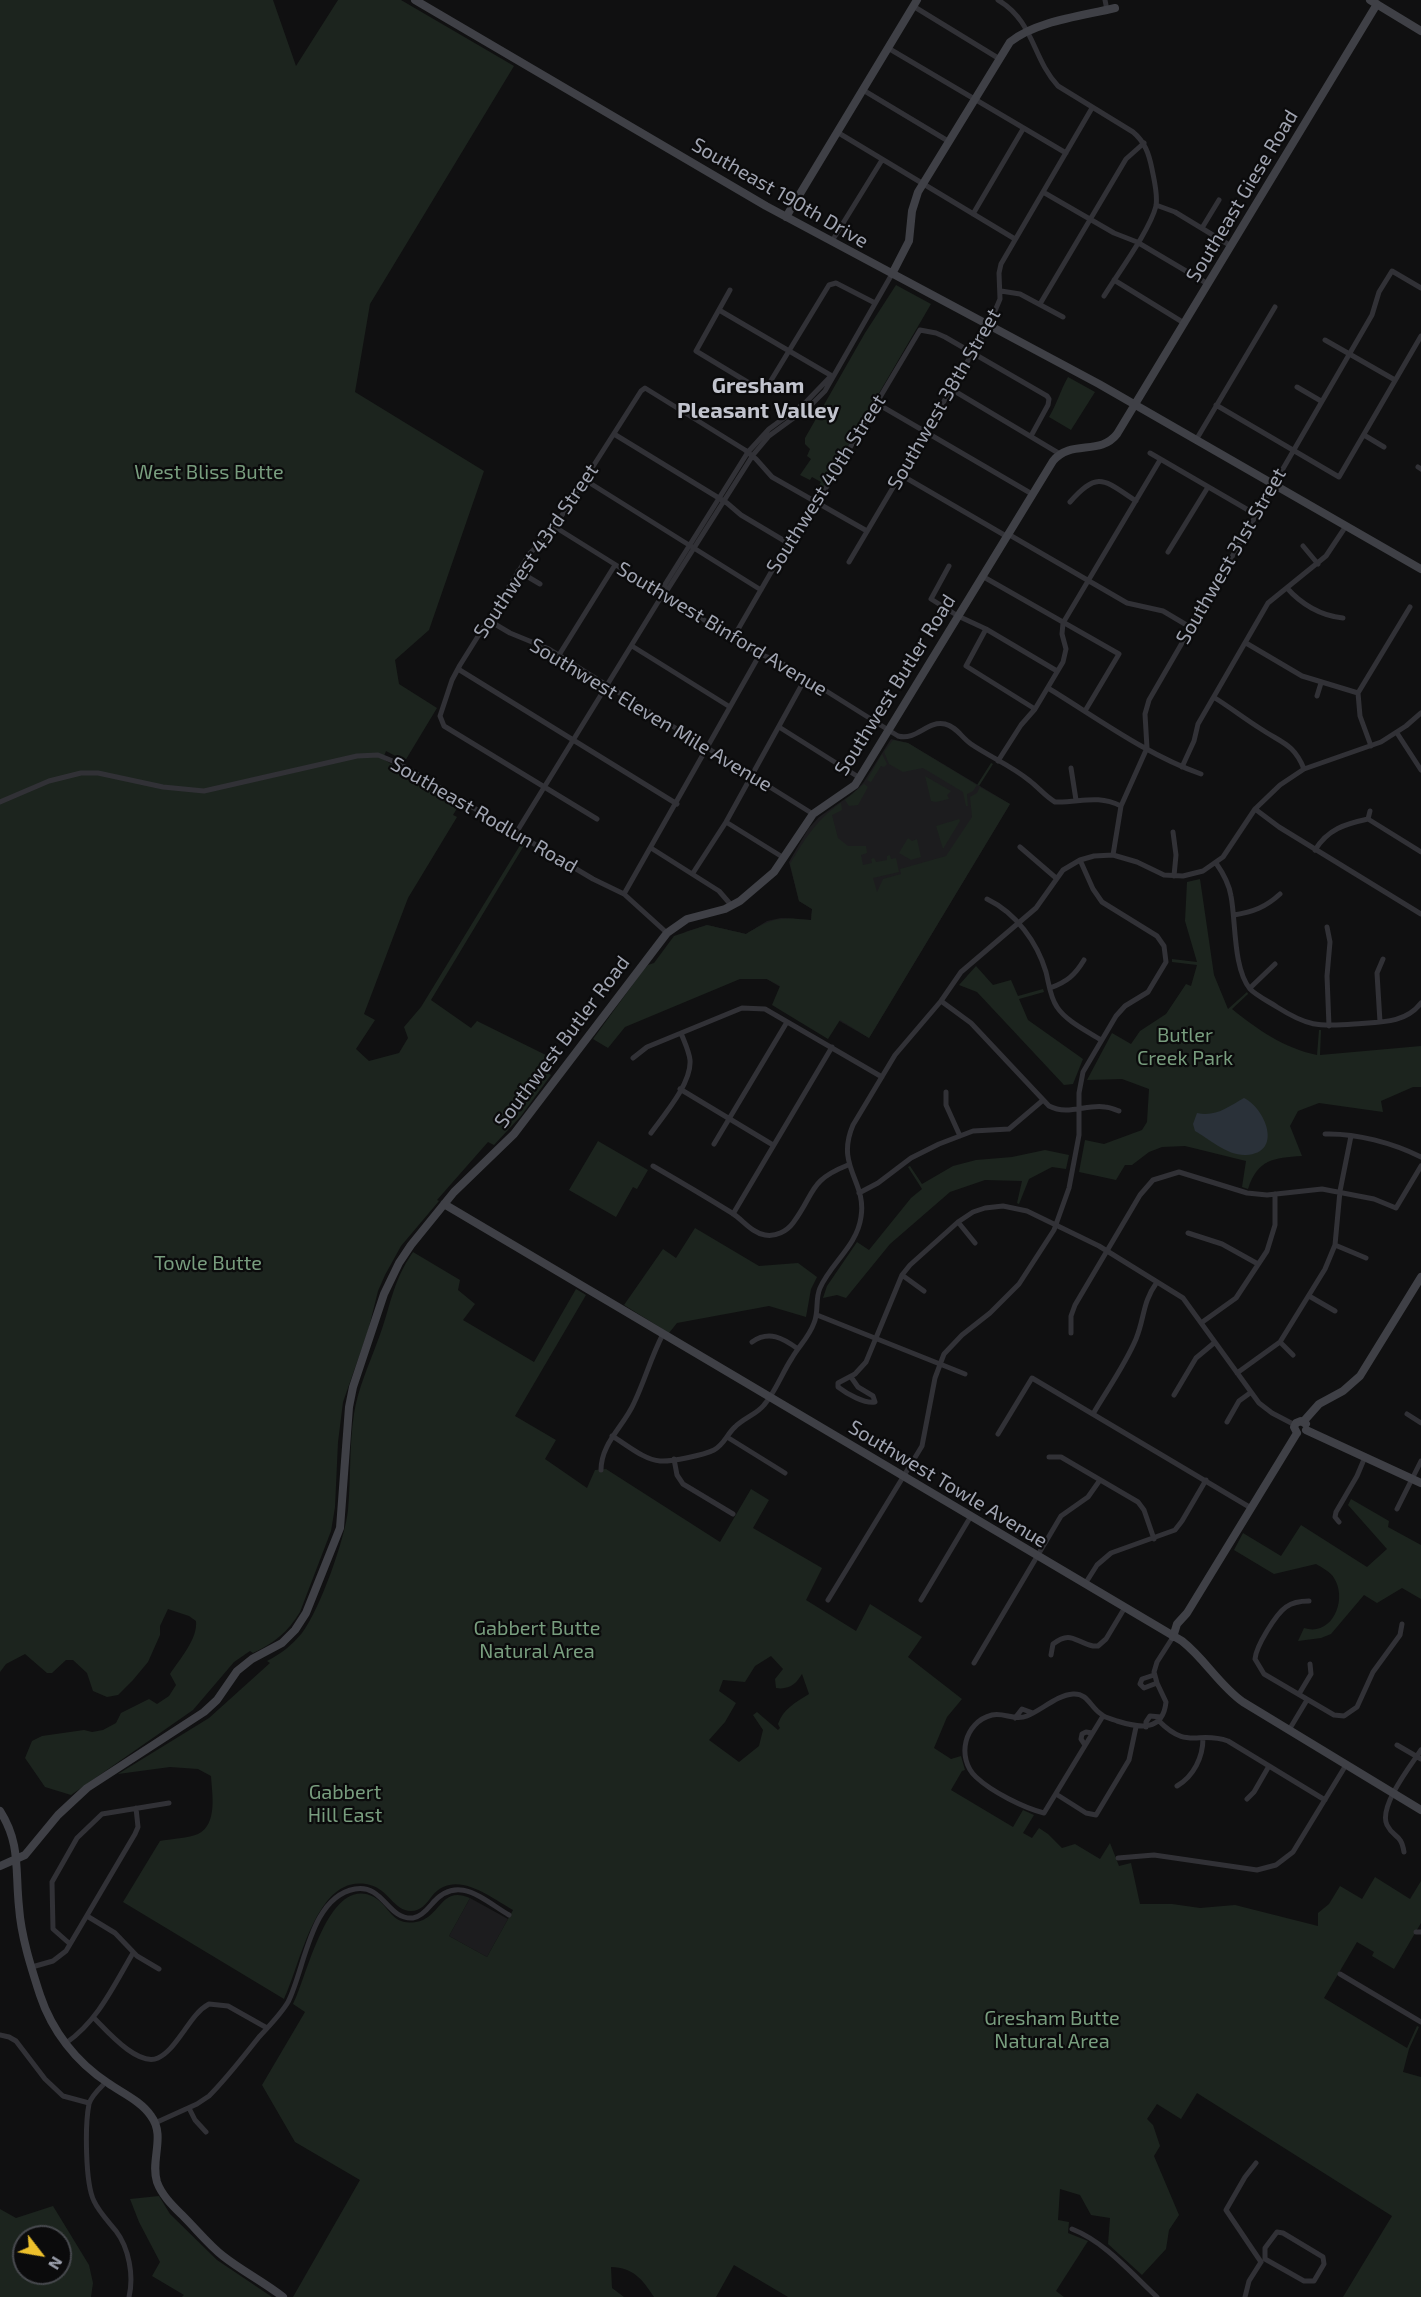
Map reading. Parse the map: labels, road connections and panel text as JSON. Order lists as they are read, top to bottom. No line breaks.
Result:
{"streets":{"main road":["Southeast 190th Drive","Southeast Giese Road","Southwest Butler Road","Southwest Towle Avenue"],"street":["Southwest 38th Street","Southwest 40th Street","Southwest 43rd Street","Southwest 31st Street","Southwest Binford Avenue","Southwest Eleven Mile Avenue","Southeast Rodlun Road"]},"crossings":[["Southeast 190th Drive","Southeast Giese Road"],["Southeast 190th Drive","Southwest 38th Street"],["Southeast 190th Drive","Southwest 31st Street"],["Southwest 38th Street","Southwest 40th Street"],["Southwest 40th Street","Southwest Binford Avenue"],["Southwest 43rd Street","Southwest Binford Avenue"],["Southwest 43rd Street","Southwest Eleven Mile Avenue"],["Southwest Binford Avenue","Southwest Butler Road"],["Southwest Butler Road","Southwest Eleven Mile Avenue"],["Southwest Butler Road","Southwest Towle Avenue"]],"districts":["Gresham Pleasant Valley"],"parks":["West Bliss Butte","Butler Creek Park","Towle Butte","Gabbert Butte Natural Area","Gabbert Hill East","Gresham Butte Natural Area"],"north":"bottom right"}
